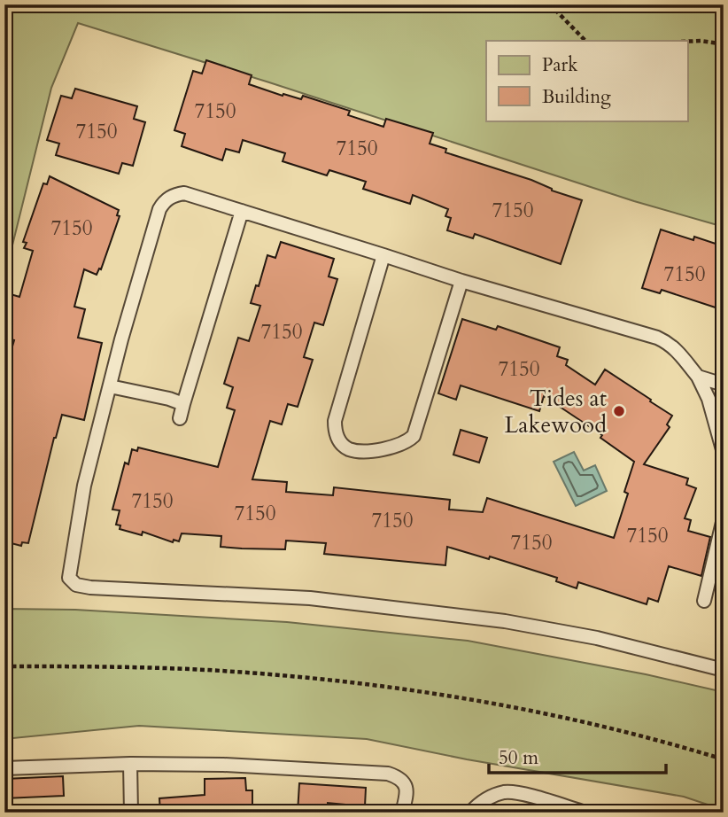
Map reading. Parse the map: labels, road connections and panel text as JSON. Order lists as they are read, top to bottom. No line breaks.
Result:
{"places":["Tides at Lakewood"],"house_numbers":["7150","7150","7150","7150","7150","7150","7150","7150","7150","7150","7150","7150","7150"],"legend":["Park","Building"],"scale_bar":"50 m"}
